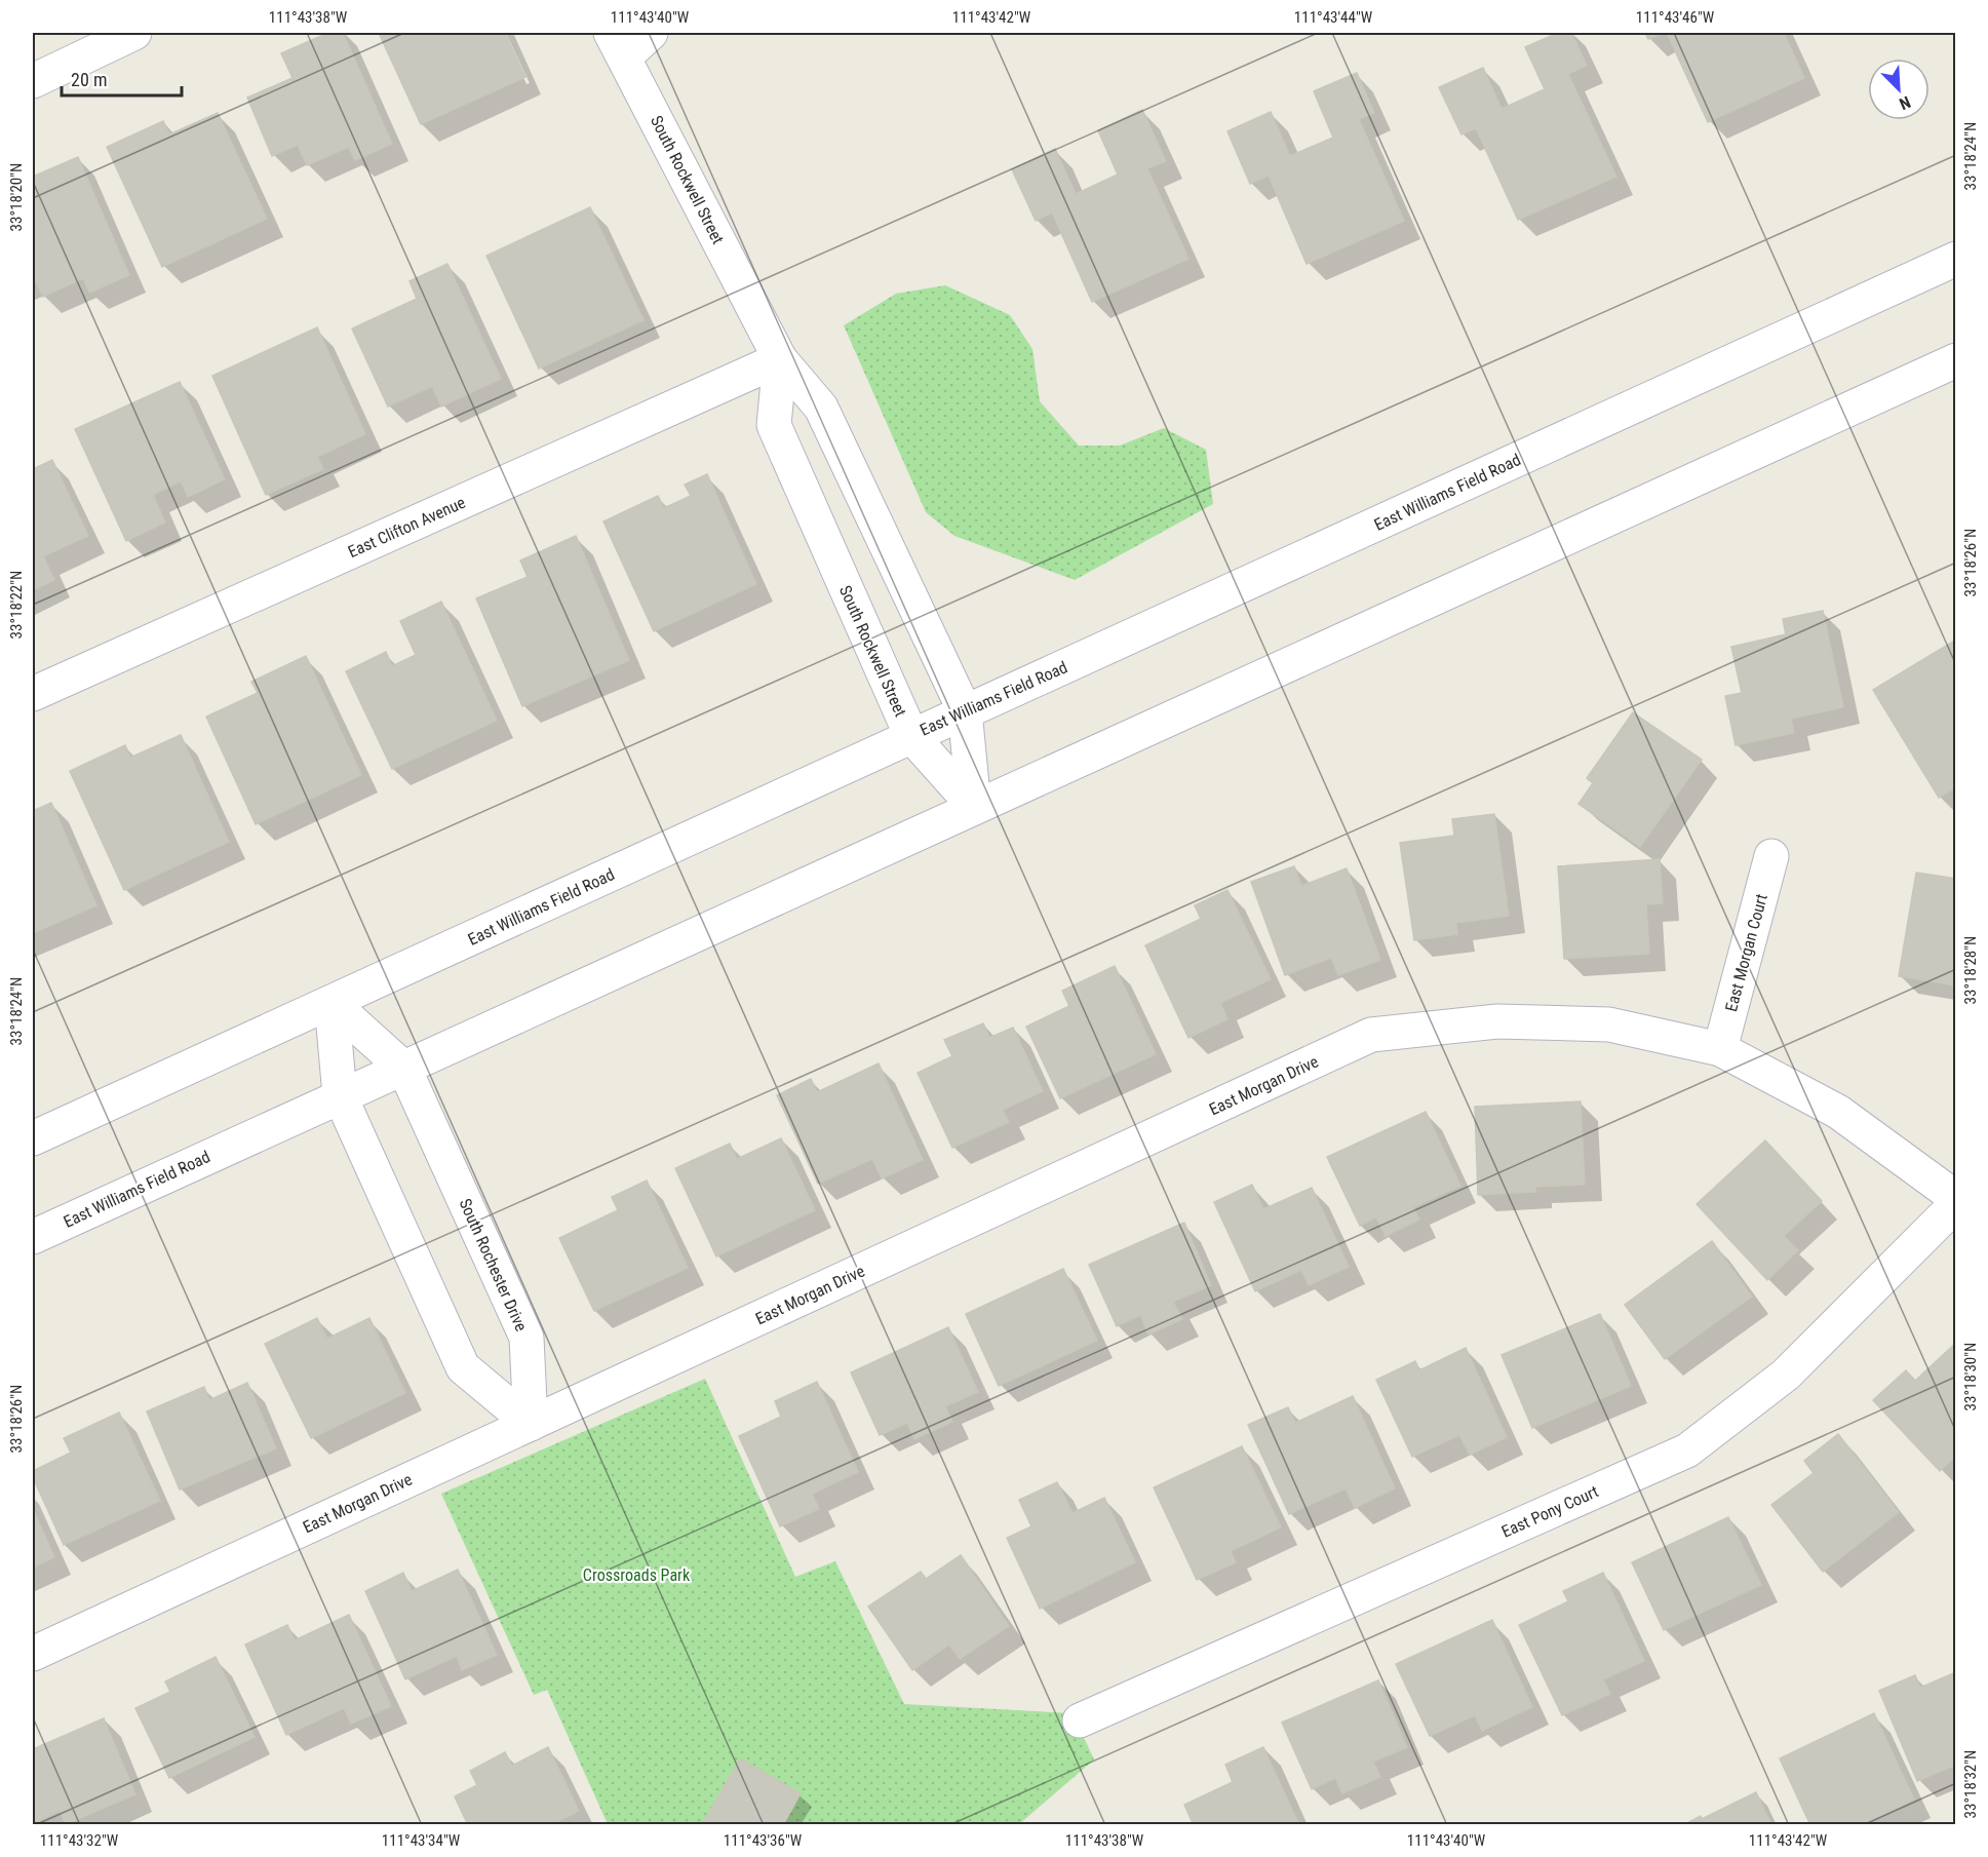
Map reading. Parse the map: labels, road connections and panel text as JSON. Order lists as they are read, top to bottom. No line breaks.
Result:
{"streets":{"street":["South Rockwell Street","East Williams Field Road","East Clifton Avenue","East Morgan Court","East Morgan Drive","South Rochester Drive","East Pony Court"]},"crossings":[["South Rockwell Street","East Williams Field Road"],["South Rockwell Street","East Clifton Avenue"],["East Williams Field Road","South Rochester Drive"],["East Morgan Court","East Morgan Drive"],["East Morgan Drive","South Rochester Drive"]],"parks":["Crossroads Park"],"scale_bar":"20 m","north":"bottom right","coordinates":["111°43'38\"W","111°43'40\"W","111°43'42\"W","111°43'44\"W","111°43'46\"W","33°18'24\"N","33°18'20\"N","33°18'26\"N","33°18'22\"N","33°18'28\"N","33°18'30\"N","33°18'32\"N","111°43'32\"W","111°43'34\"W","111°43'36\"W"]}
